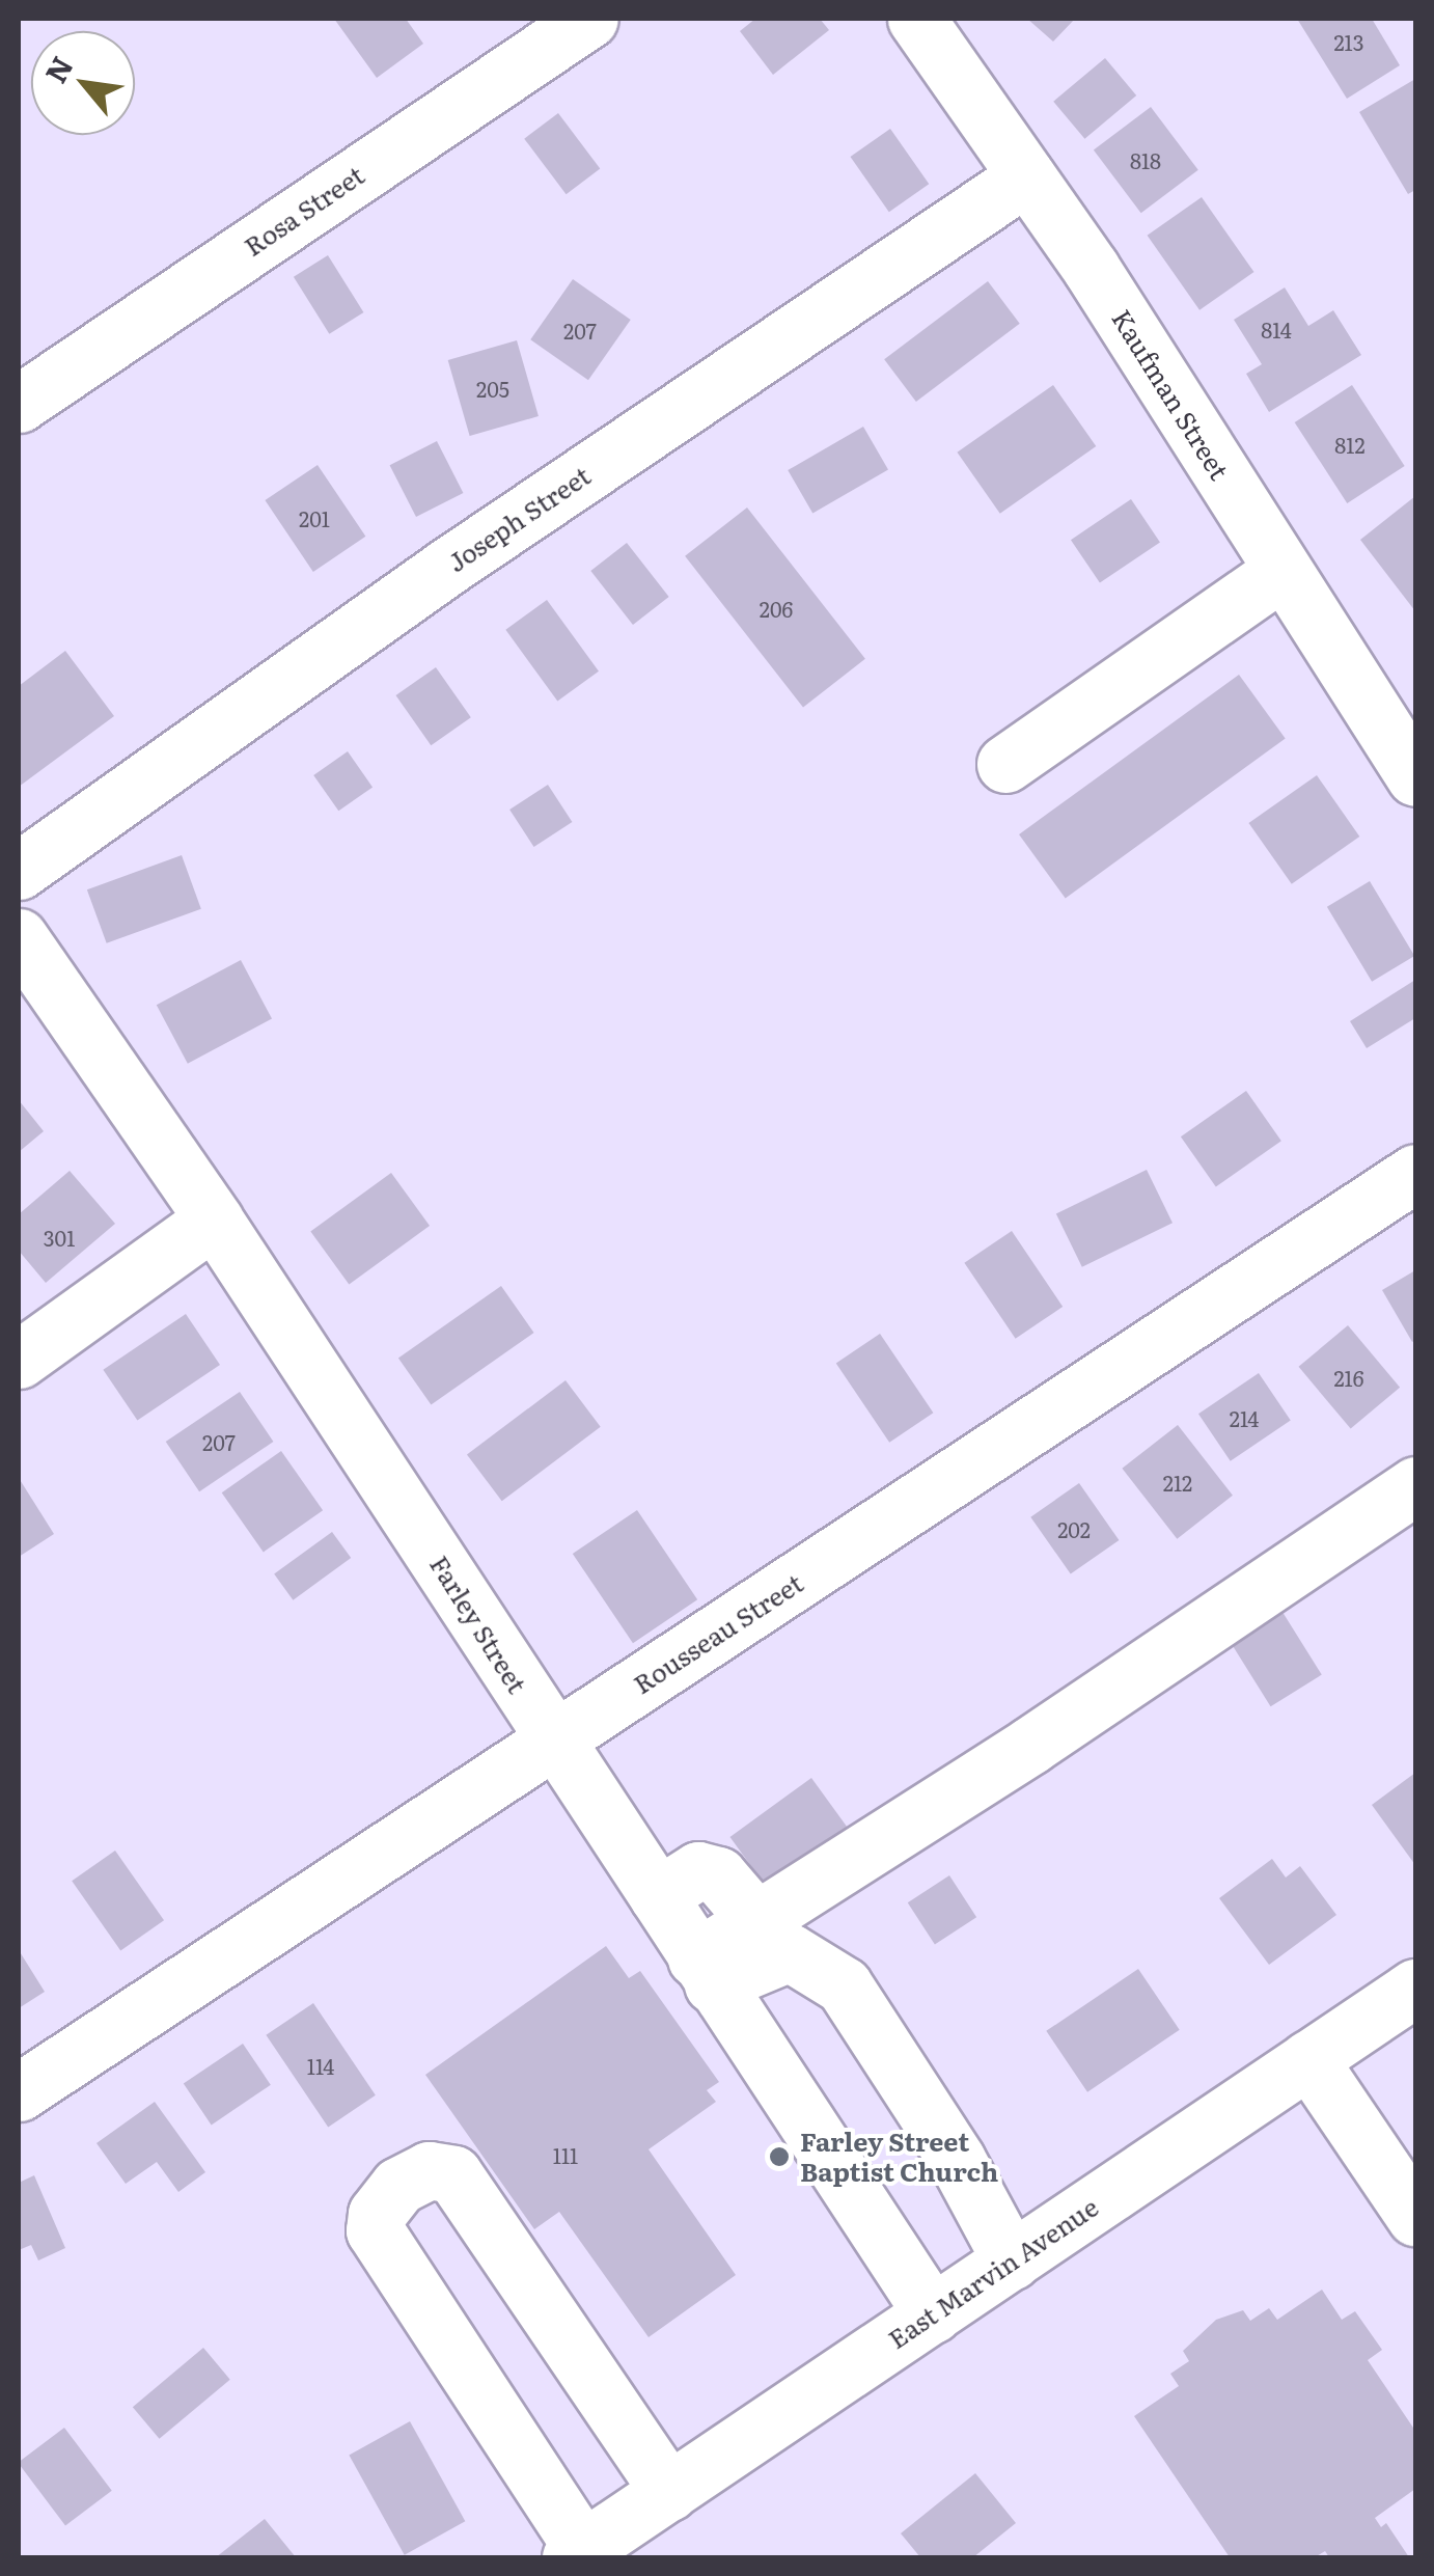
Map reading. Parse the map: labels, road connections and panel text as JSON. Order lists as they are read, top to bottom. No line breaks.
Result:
{"streets":{"street":["Rosa Street","Kaufman Street","Joseph Street","Farley Street","Rousseau Street","East Marvin Avenue"]},"crossings":[["Kaufman Street","Joseph Street"],["Farley Street","Rousseau Street"],["Farley Street","East Marvin Avenue"]],"places":["Farley Street Baptist Church"],"house_numbers":["213","818","814","207","205","812","201","206","301","216","214","207","212","202","114","111"],"north":"top left"}
